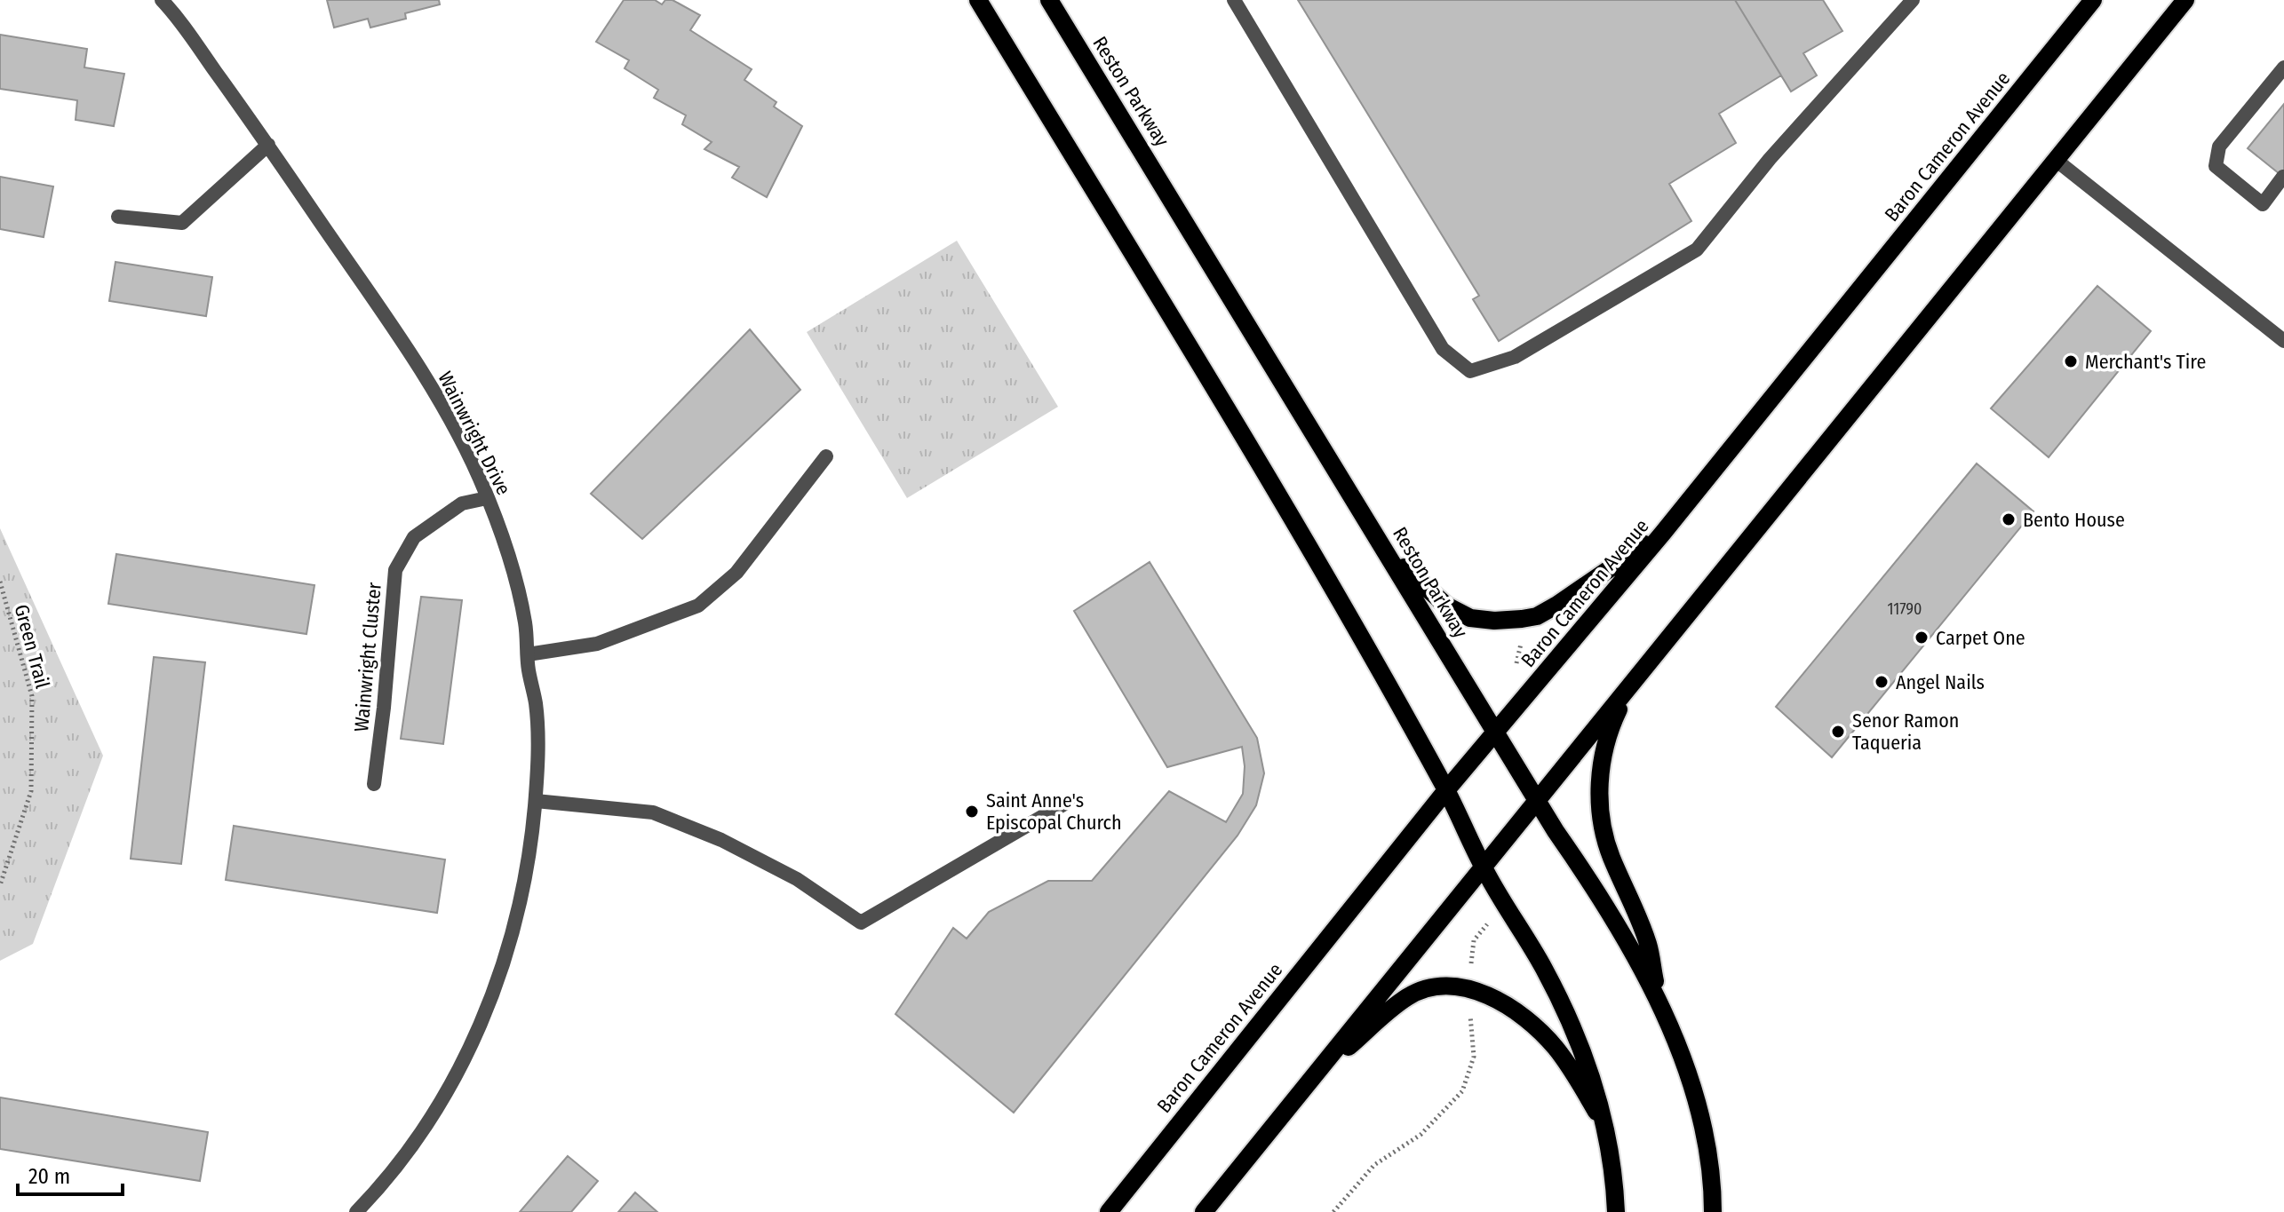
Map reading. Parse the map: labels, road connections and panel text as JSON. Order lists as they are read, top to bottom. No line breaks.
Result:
{"streets":{"main road":["Reston Parkway","Baron Cameron Avenue"],"street":["Wainwright Drive","Wainwright Cluster"],"path":["Green Trail"]},"crossings":[["Reston Parkway","Baron Cameron Avenue"],["Wainwright Drive","Wainwright Cluster"]],"places":["Merchant's Tire","Bento House","Carpet One","Angel Nails","Senor Ramon Taqueria","Saint Anne's Episcopal Church"],"house_numbers":["11790"],"scale_bar":"20 m"}
